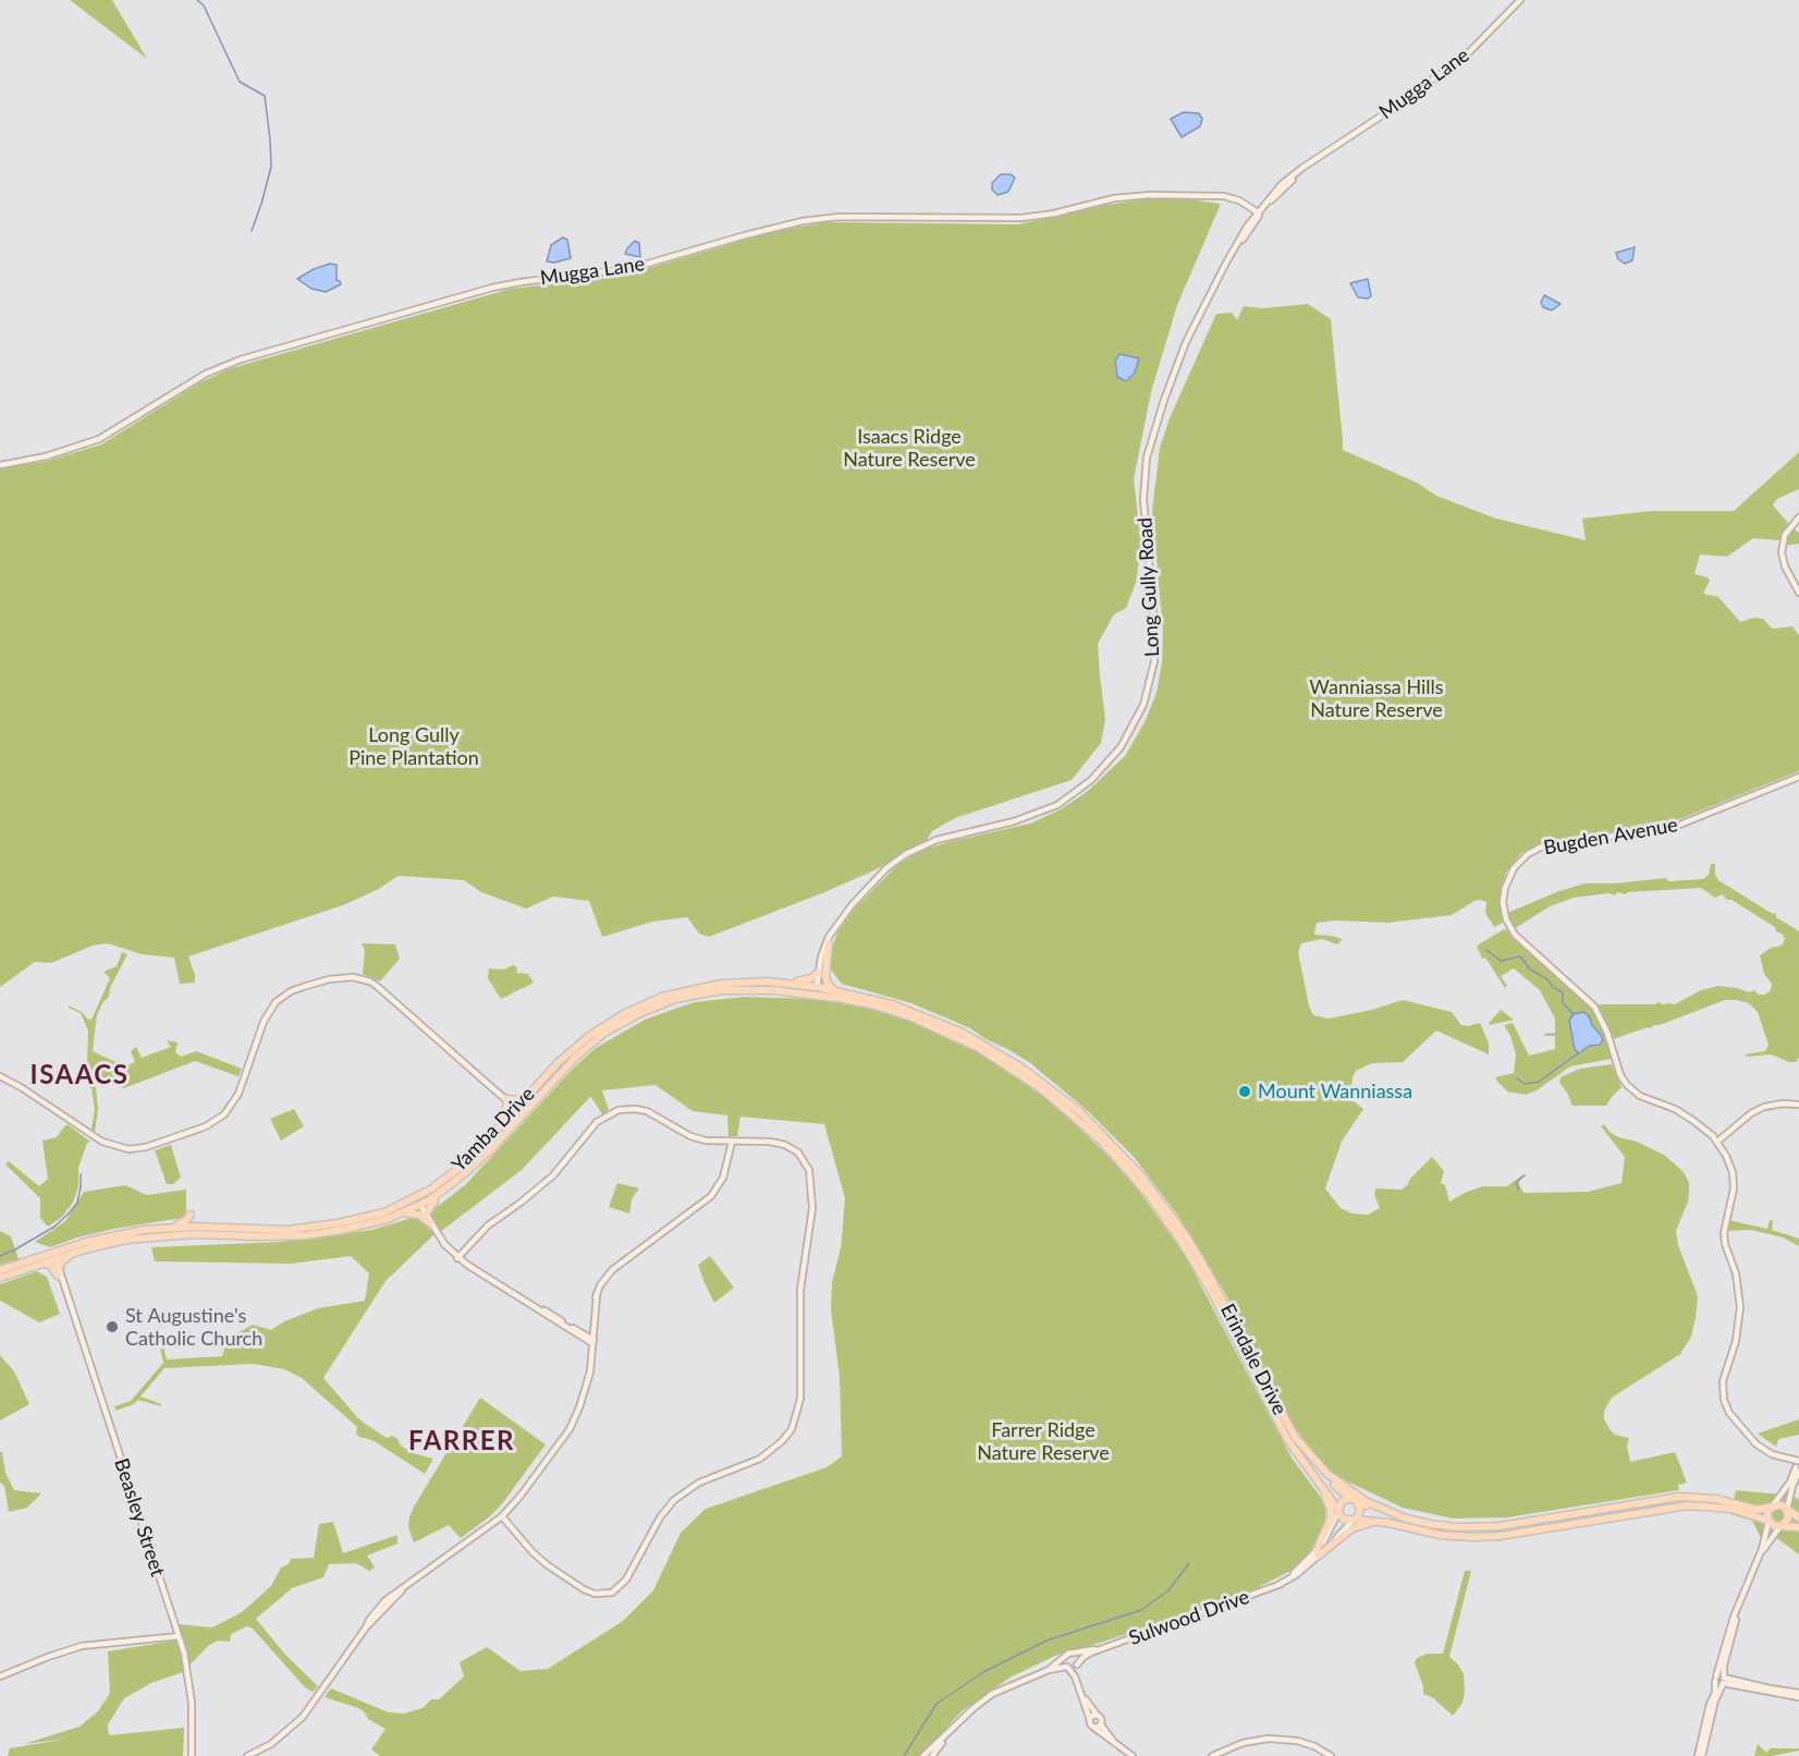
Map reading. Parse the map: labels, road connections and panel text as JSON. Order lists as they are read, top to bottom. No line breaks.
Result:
{"streets":{"main road":["Yamba Drive","Erindale Drive"],"street":["Mugga Lane","Long Gully Road","Bugden Avenue","Beasley Street","Sulwood Drive"]},"crossings":[["Mugga Lane","Long Gully Road"],["Long Gully Road","Yamba Drive"],["Long Gully Road","Erindale Drive"],["Yamba Drive","Erindale Drive"],["Yamba Drive","Beasley Street"],["Erindale Drive","Sulwood Drive"]],"districts":["ISAACS","FARRER"],"parks":["Isaacs Ridge Nature Reserve","Wanniassa Hills Nature Reserve","Long Gully Pine Plantation","Farrer Ridge Nature Reserve"],"places":["Mount Wanniassa","St Augustine's Catholic Church"]}
